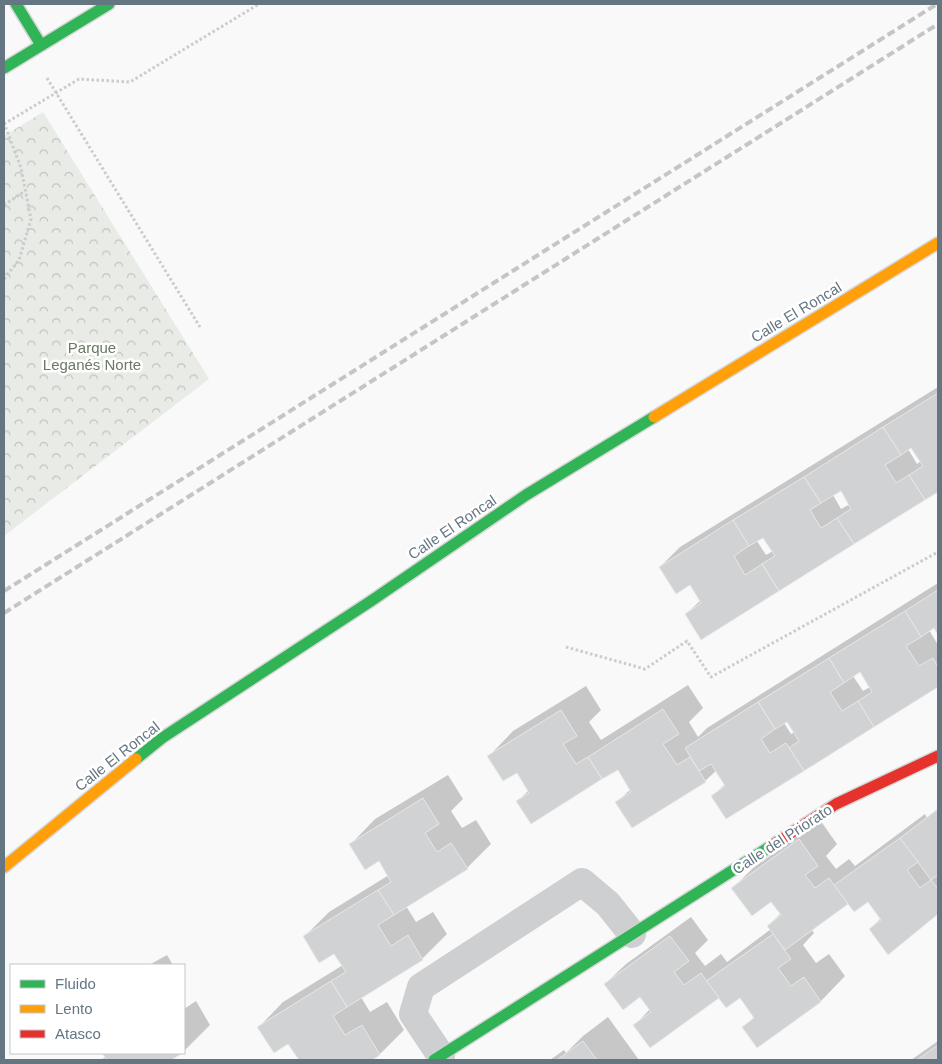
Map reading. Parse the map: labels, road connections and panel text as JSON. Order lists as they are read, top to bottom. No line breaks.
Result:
{"streets":{"street":["Calle El Roncal","Calle del Priorato"]},"parks":["Parque Leganés Norte"],"legend":["Fluido","Lento","Atasco"]}
